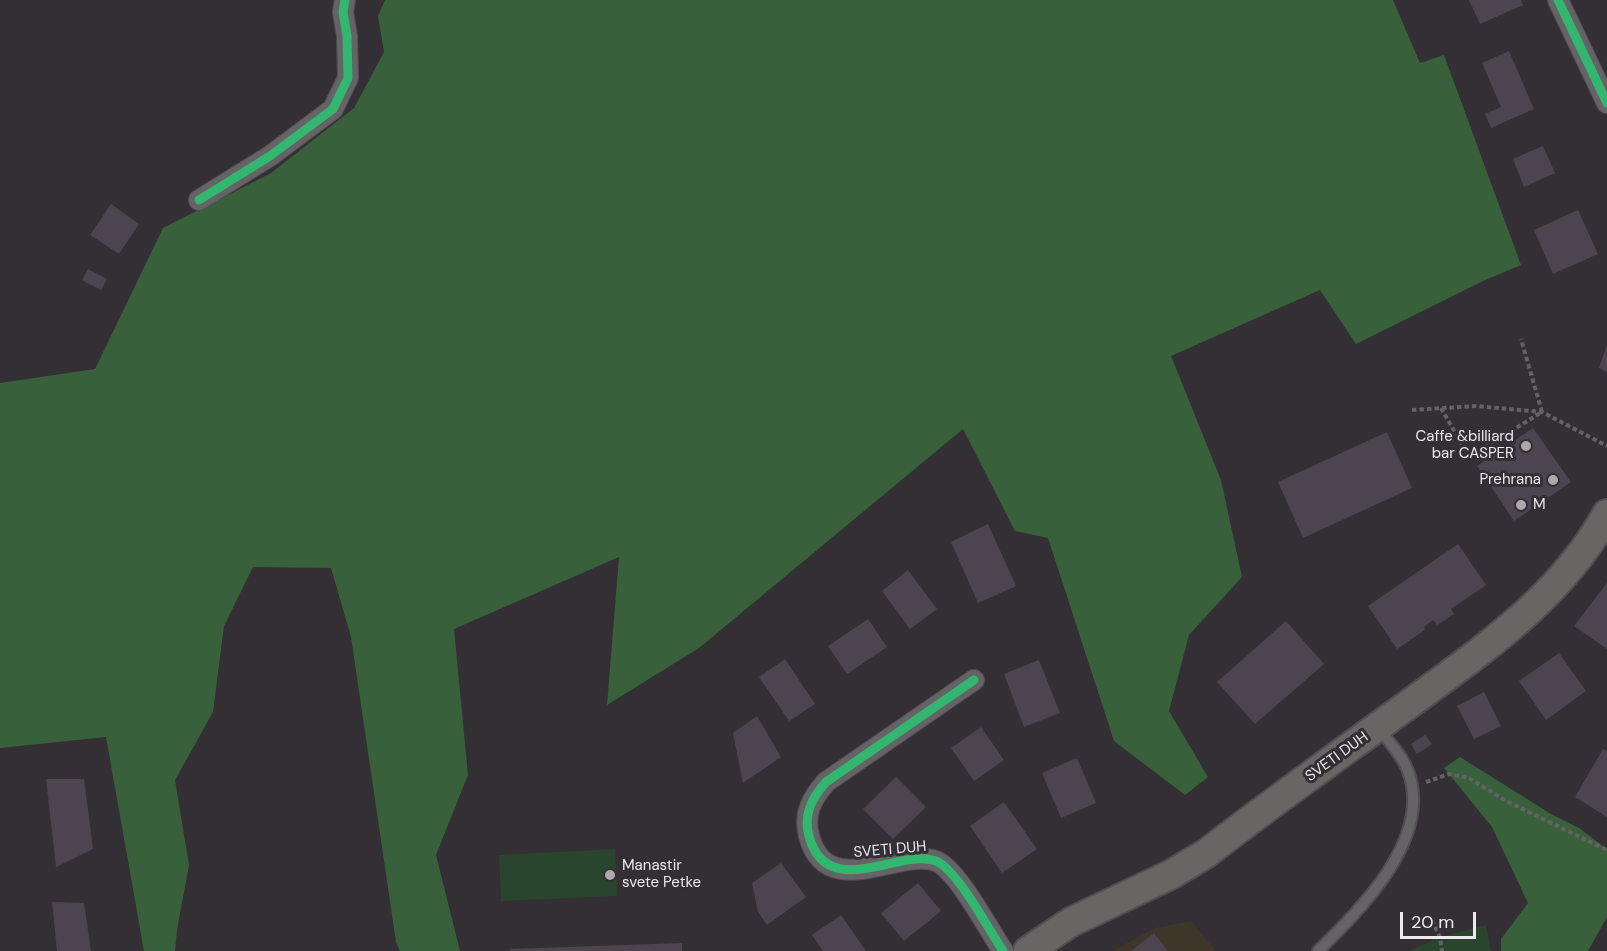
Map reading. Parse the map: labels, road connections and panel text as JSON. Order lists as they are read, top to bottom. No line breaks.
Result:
{"streets":{"main road":["SVETI DUH"]},"places":["Caffe &billiard bar CASPER","Prehrana","M","Manastir svete Petke"],"scale_bar":"20 m"}
